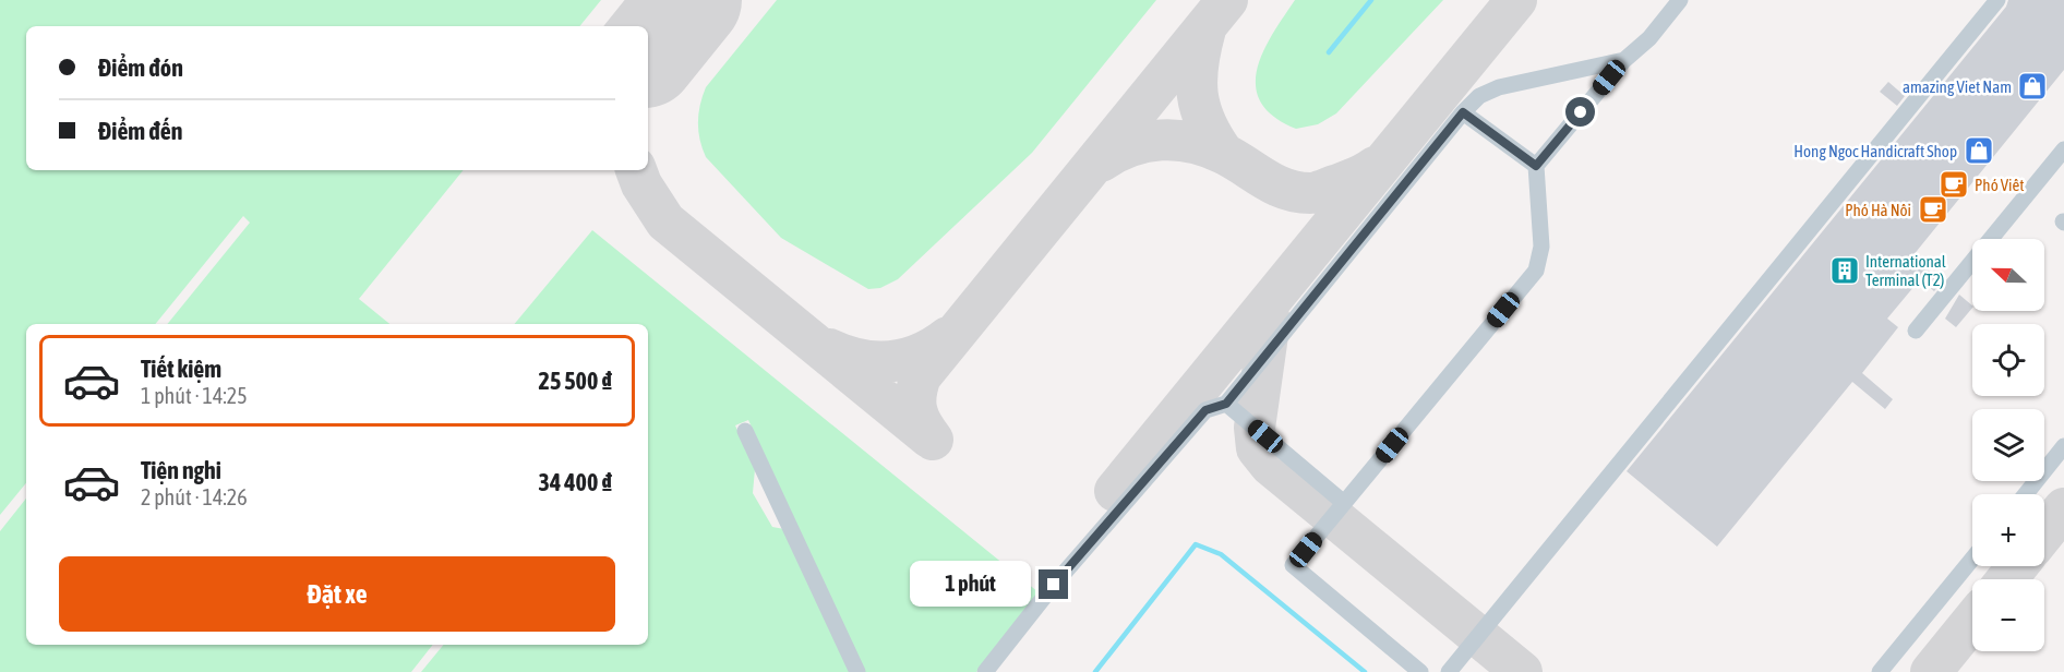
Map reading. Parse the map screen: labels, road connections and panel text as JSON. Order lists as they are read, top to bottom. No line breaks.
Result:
{"places":{"shop":["amazing Viet Nam","Hong Ngoc Handicraft Shop"],"cafe":["Phó Viêt","Phó Hà Nôi"],"building":["International Terminal (T2)"]},"north":"left","page":{"banner":["Điểm đón","Điểm đến"],"map_buttons":["+","−"],"list":[{"name":"Tiết kiệm","note":"1 phút · 14:25","value":"25 500 ₫"},{"name":"Tiện nghi","note":"2 phút · 14:26","value":"34 400 ₫"}],"buttons":"Đặt xe","bubble":"1 phút"}}
